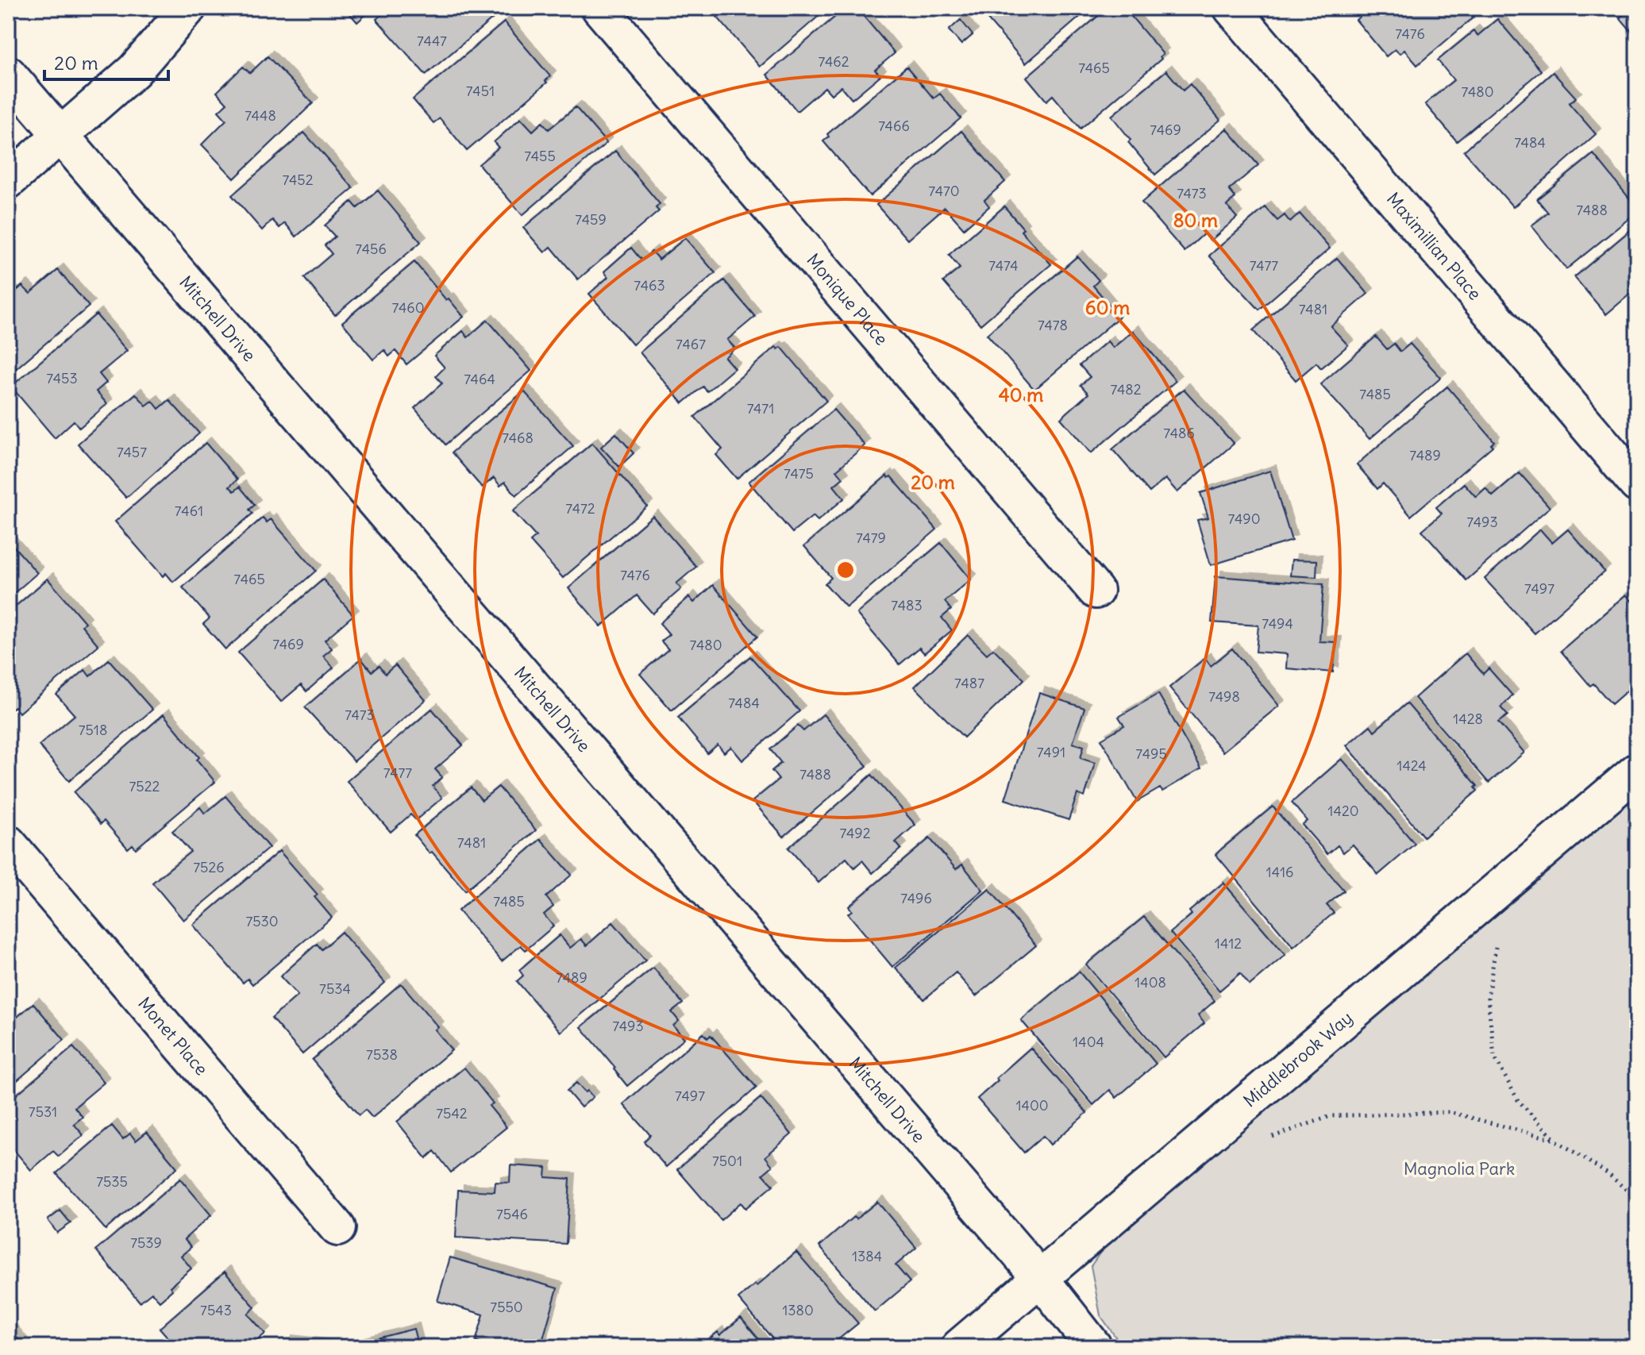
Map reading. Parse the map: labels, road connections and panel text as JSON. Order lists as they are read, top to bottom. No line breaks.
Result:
{"streets":{"street":["Maximillian Place","Monique Place","Mitchell Drive","Monet Place","Middlebrook Way"]},"crossings":[["Mitchell Drive","Middlebrook Way"]],"parks":["Magnolia Park"],"house_numbers":["7476","7447","7462","7465","7451","7480","7448","7466","7469","7484","7455","7452","7470","7473","7488","7459","7456","7474","7477","7463","7460","7481","7478","7467","7453","7464","7482","7485","7471","7486","7468","7457","7489","7475","7472","7461","7490","7493","7479","7476","7465","7497","7483","7494","7469","7480","7487","7498","7484","7473","1428","7518","7491","7495","1424","7477","7488","7522","1420","7492","7481","7526","1416","7496","7485","7530","1412","7489","1408","7534","7493","1404","7538","7497","1400","7531","7542","7501","7535","7546","7539","1384","7550","7543","1380"],"scale_bar":"20 m","rings":["80 m","60 m","40 m","20 m"]}
